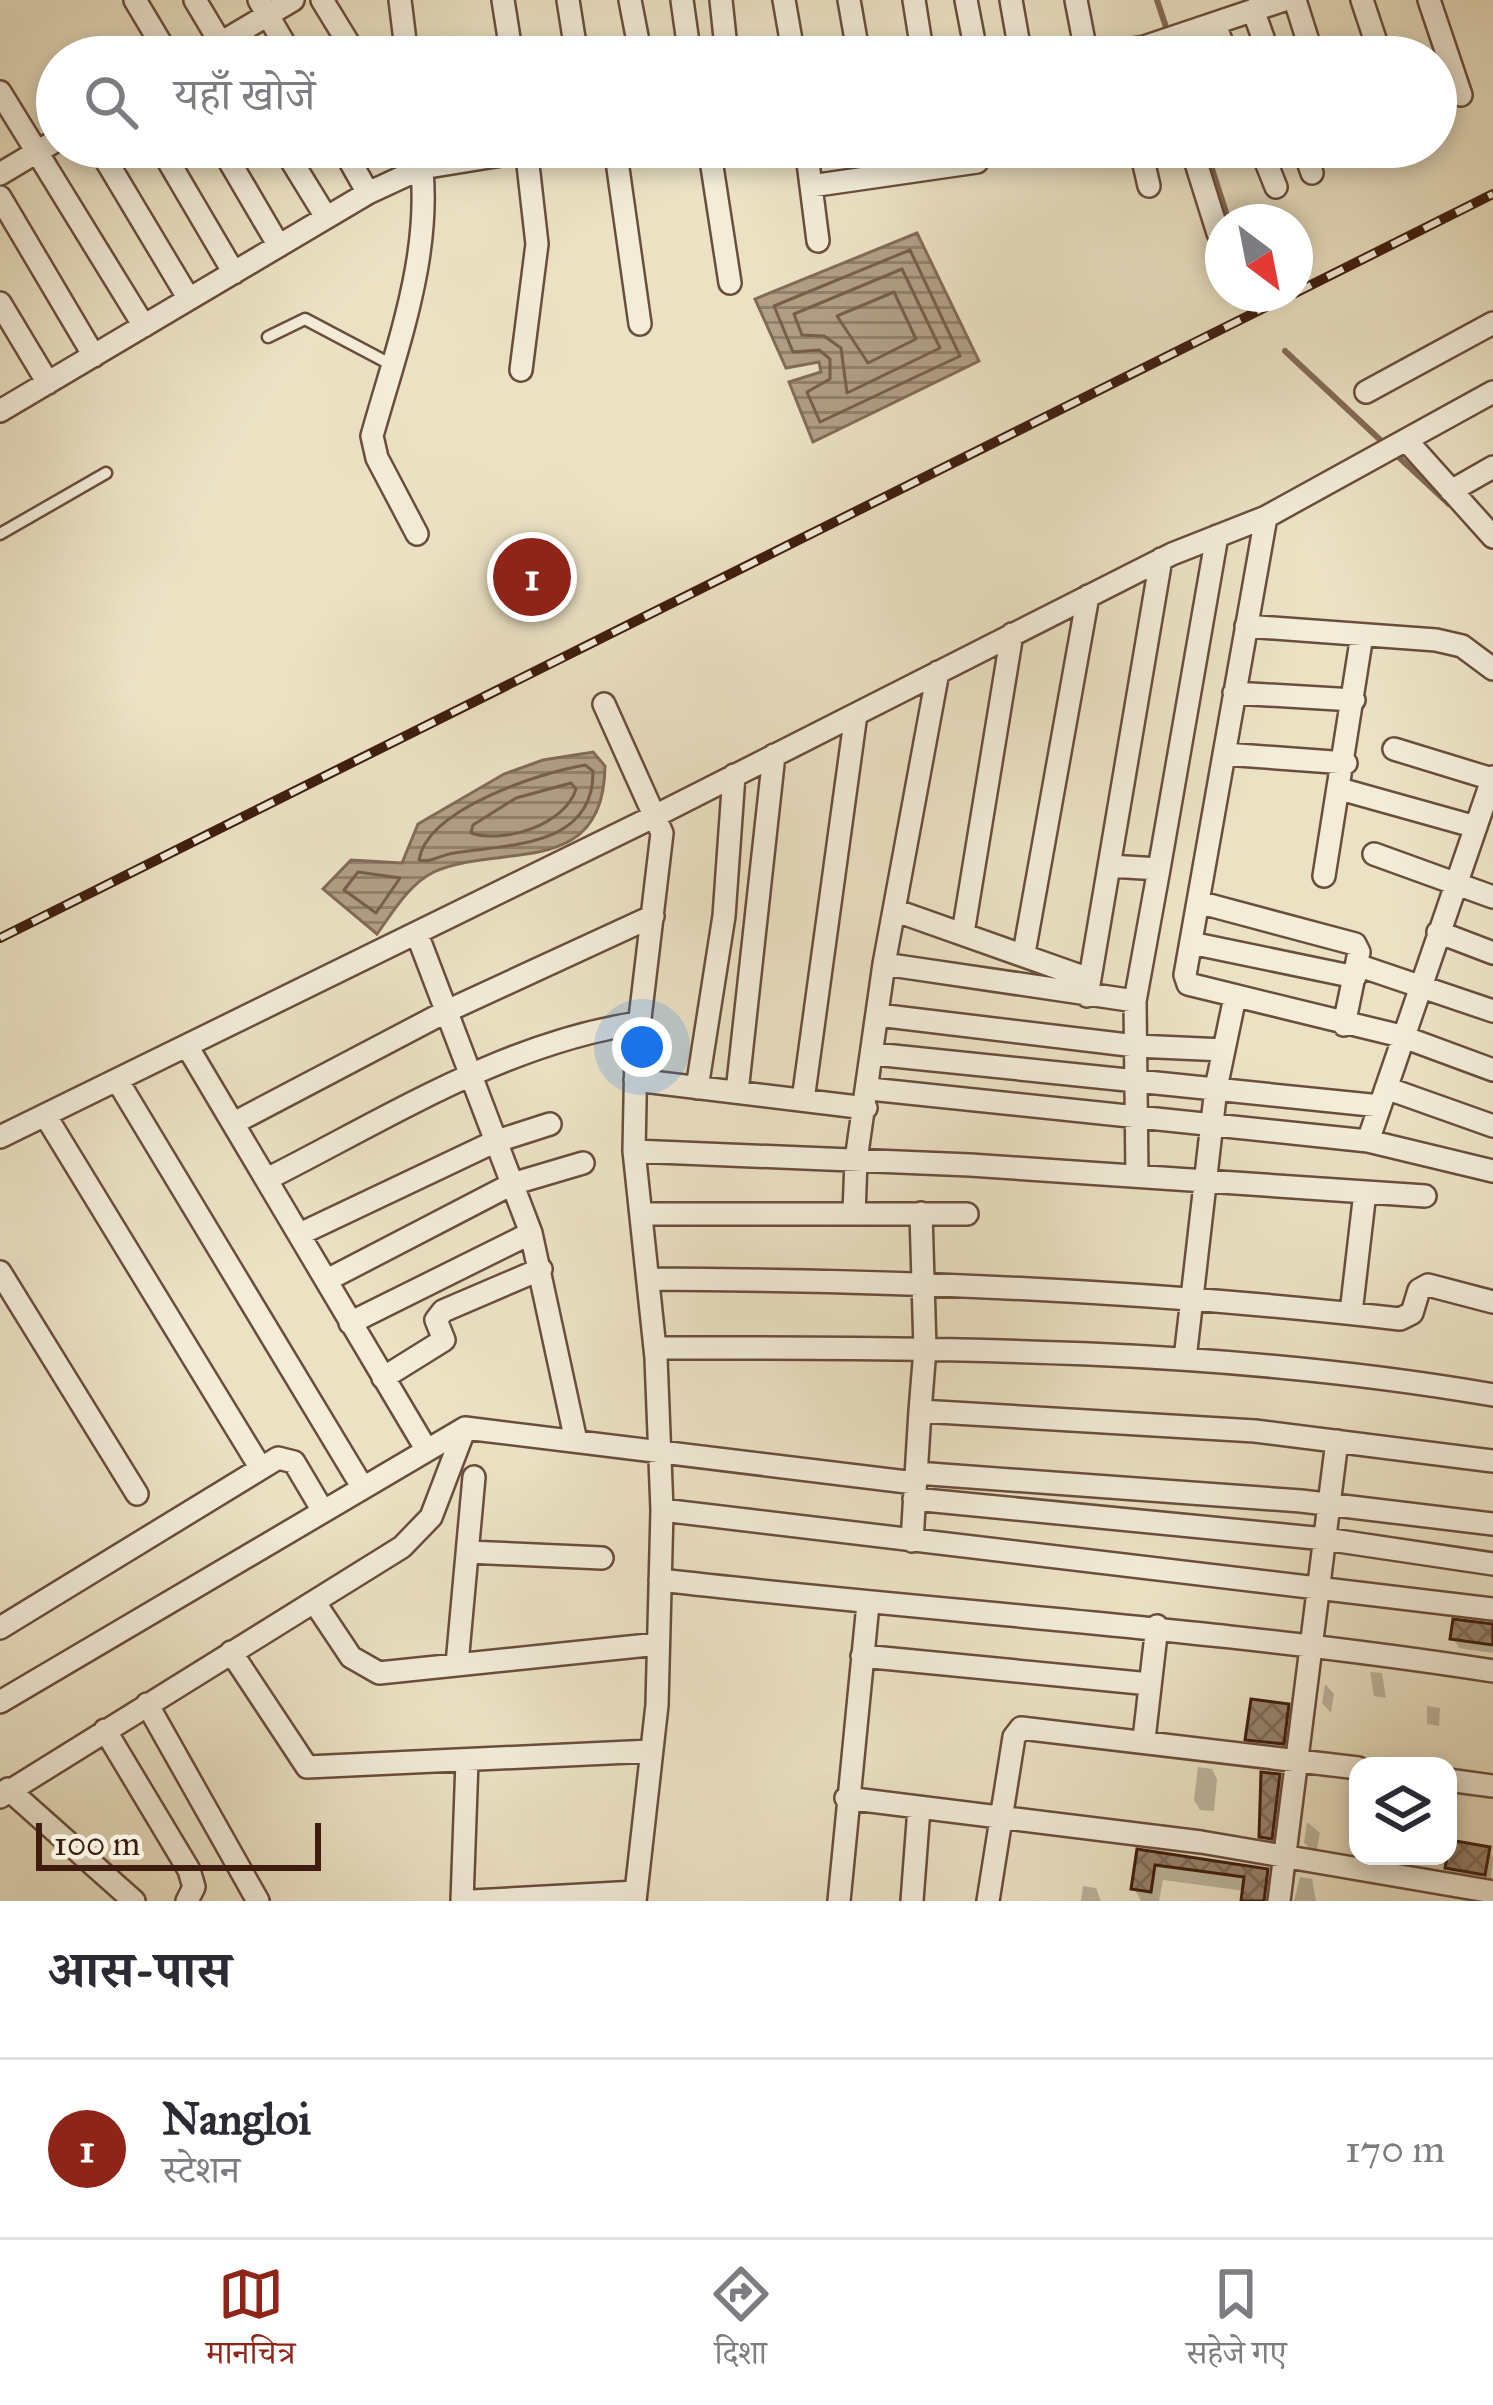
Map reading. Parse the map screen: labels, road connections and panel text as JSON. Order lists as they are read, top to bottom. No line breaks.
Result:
{"scale_bar":"100 m","north":"bottom right","page":{"search":"यहाँ खोजें","pins":"1","scale":"100 m","heading":"आस-पास","list":[{"mark":"1","name":"Nangloi","note":"स्टेशन","value":"170 m"}],"nav":["मानचित्र","दिशा","सहेजे गए"]}}
